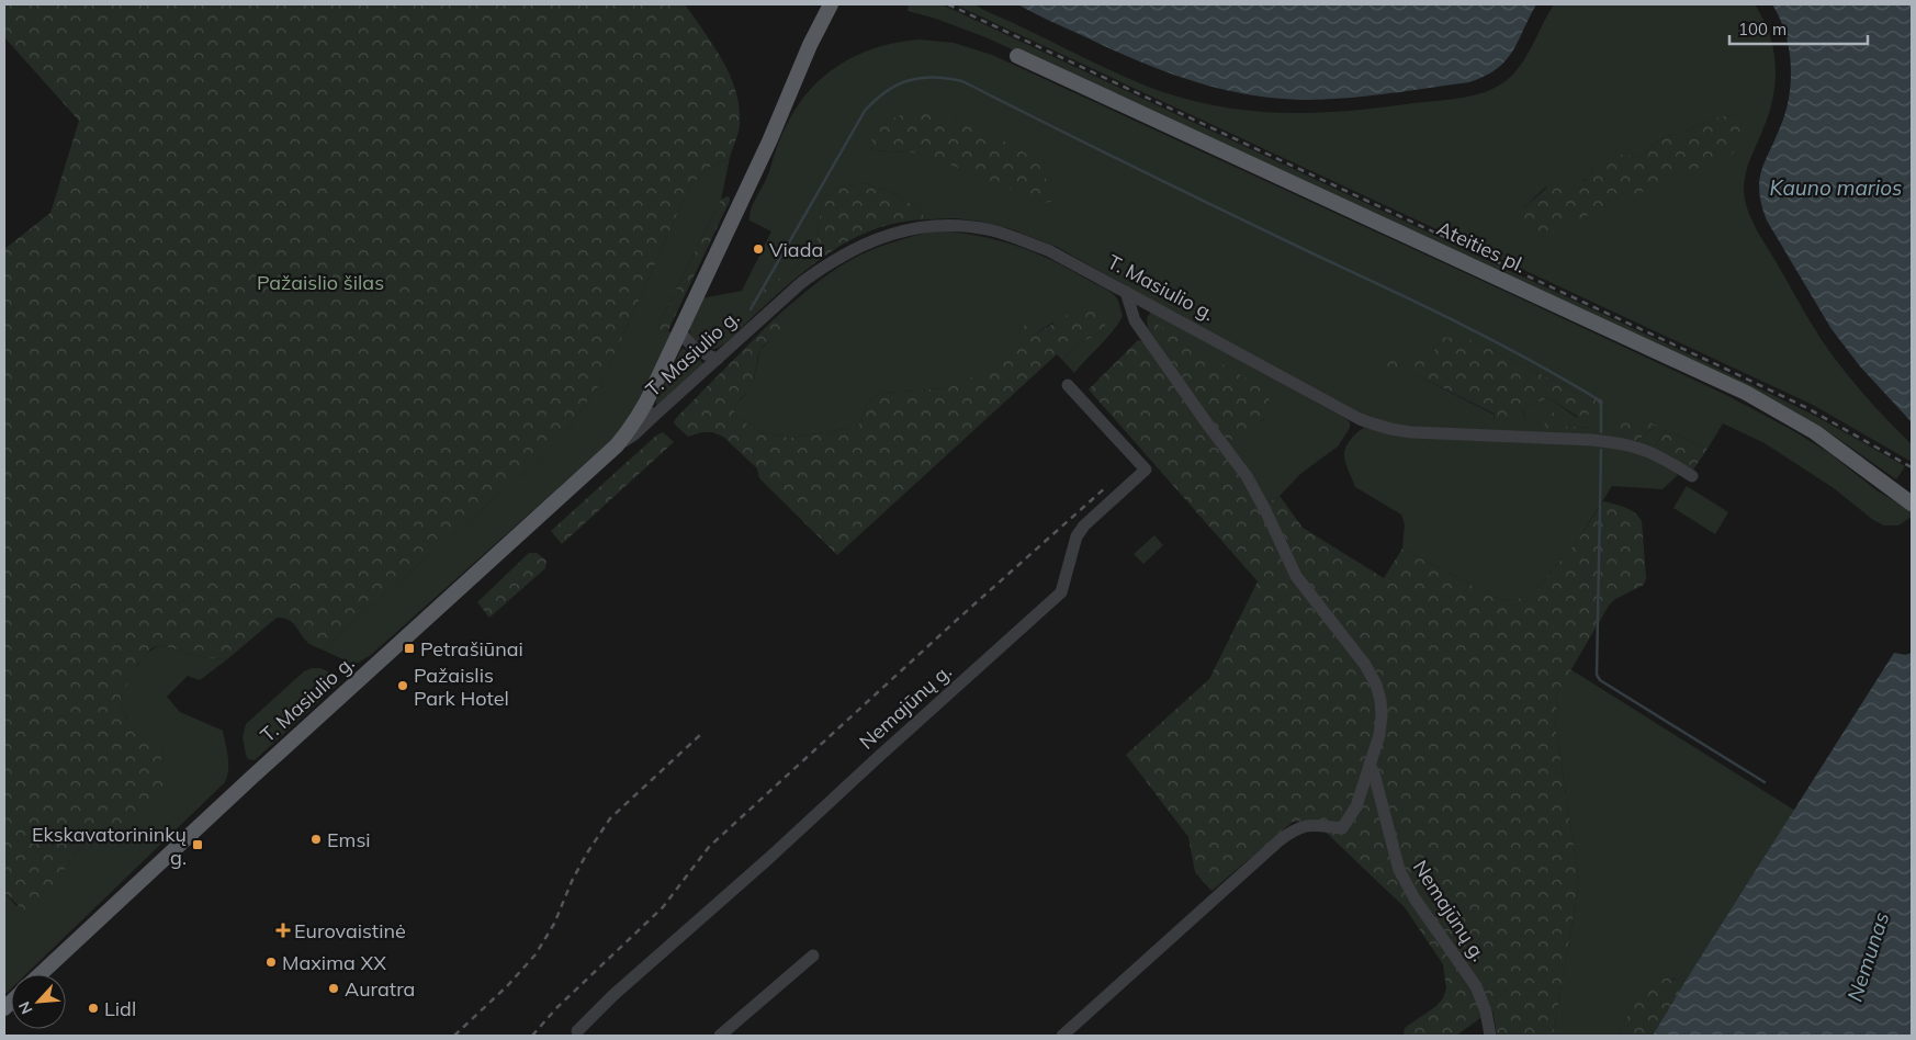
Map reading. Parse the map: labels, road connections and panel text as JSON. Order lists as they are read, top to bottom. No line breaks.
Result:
{"streets":{"main road":["Ateities pl.","T. Masiulio g."],"street":["Nemajūnų g."]},"water":["Kauno marios","Nemunas"],"parks":["Pažaislio šilas"],"places":{"other":["Viada","Pažaislis Park Hotel","Emsi","Maxima XX","Auratra","Lidl"],"transit":["Petrašiūnai","Ekskavatorininkų g."],"health":["Eurovaistinė"]},"scale_bar":"100 m","north":"bottom left"}
